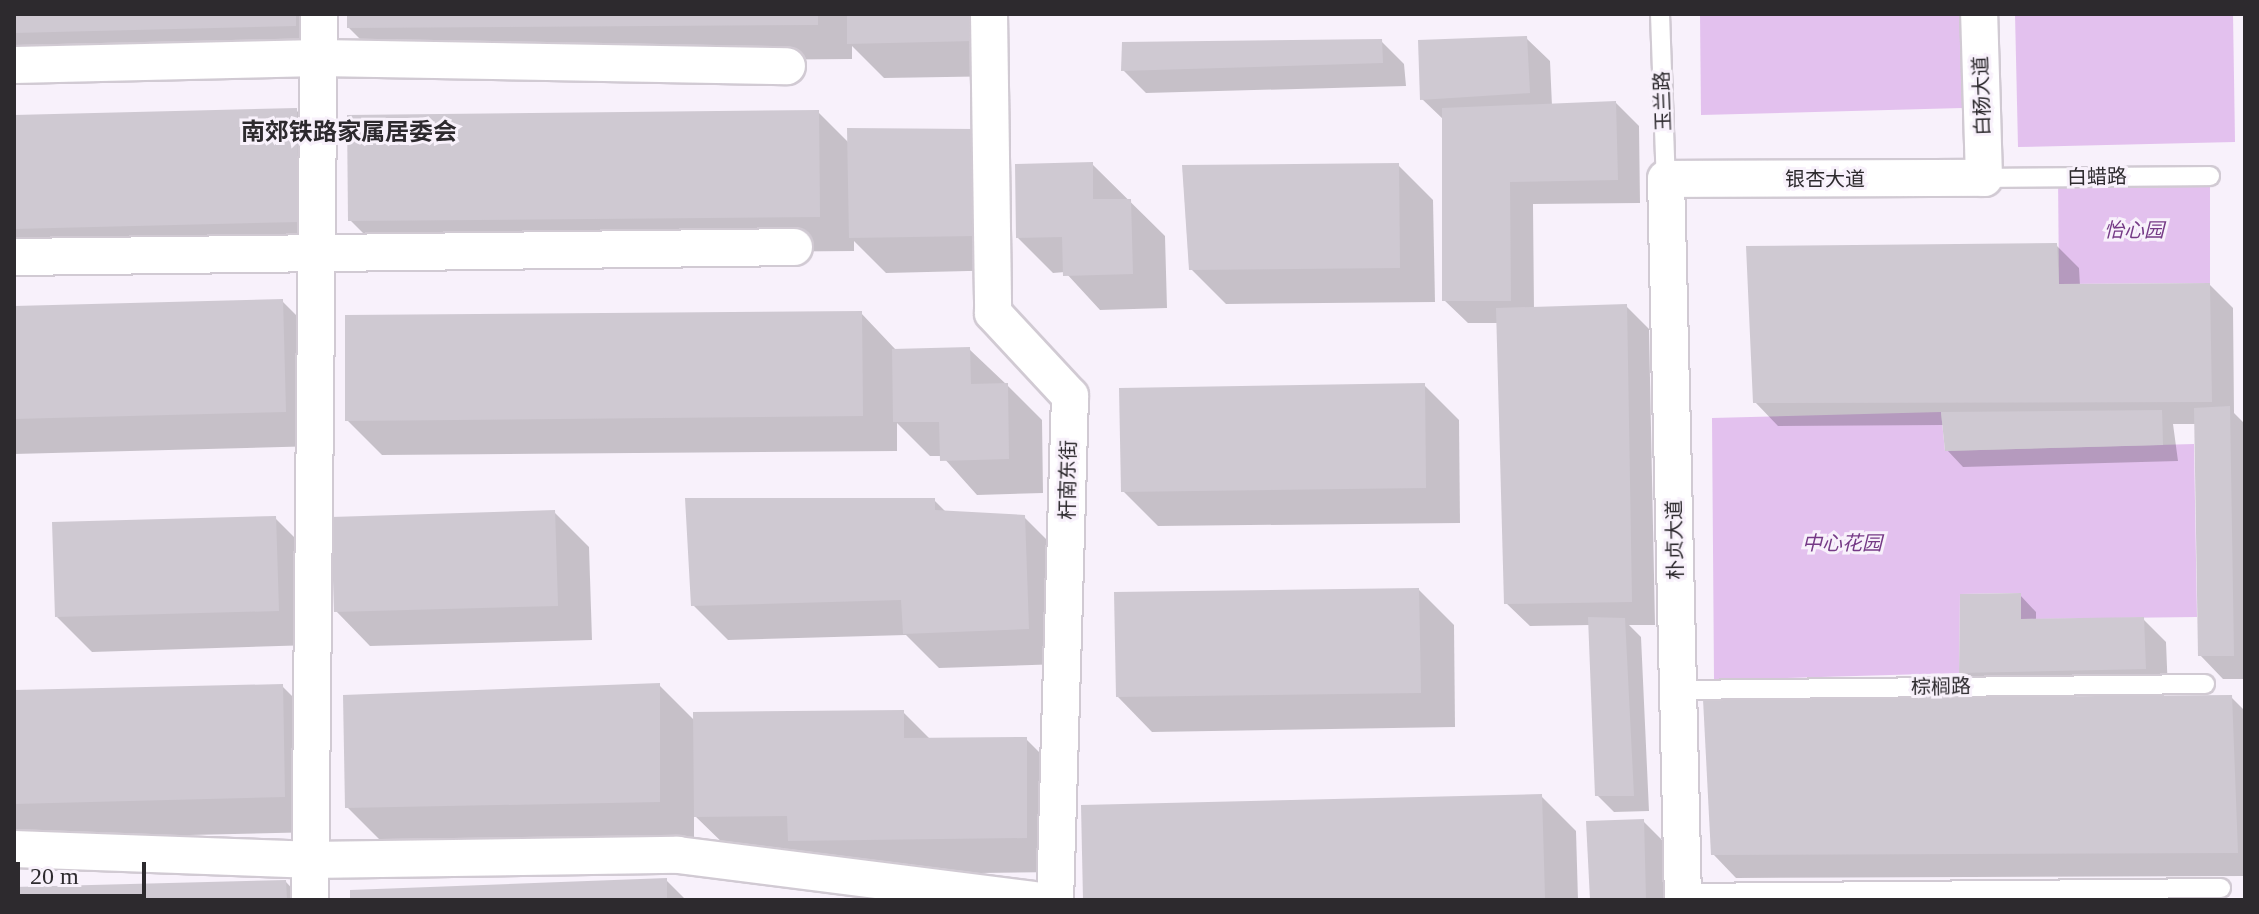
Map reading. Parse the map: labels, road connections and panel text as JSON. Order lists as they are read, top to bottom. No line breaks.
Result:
{"streets":{"street":["白杨大道","银杏大道","杆南东街","朴贞大道"],"lane":["玉兰路","白蜡路","棕榈路"]},"crossings":[["白杨大道","白蜡路"],["白杨大道","银杏大道"],["玉兰路","银杏大道"],["玉兰路","朴贞大道"],["白蜡路","银杏大道"],["银杏大道","朴贞大道"],["朴贞大道","棕榈路"]],"districts":["南郊铁路家属居委会"],"parks":["怡心园","中心花园"],"scale_bar":"20 m"}
